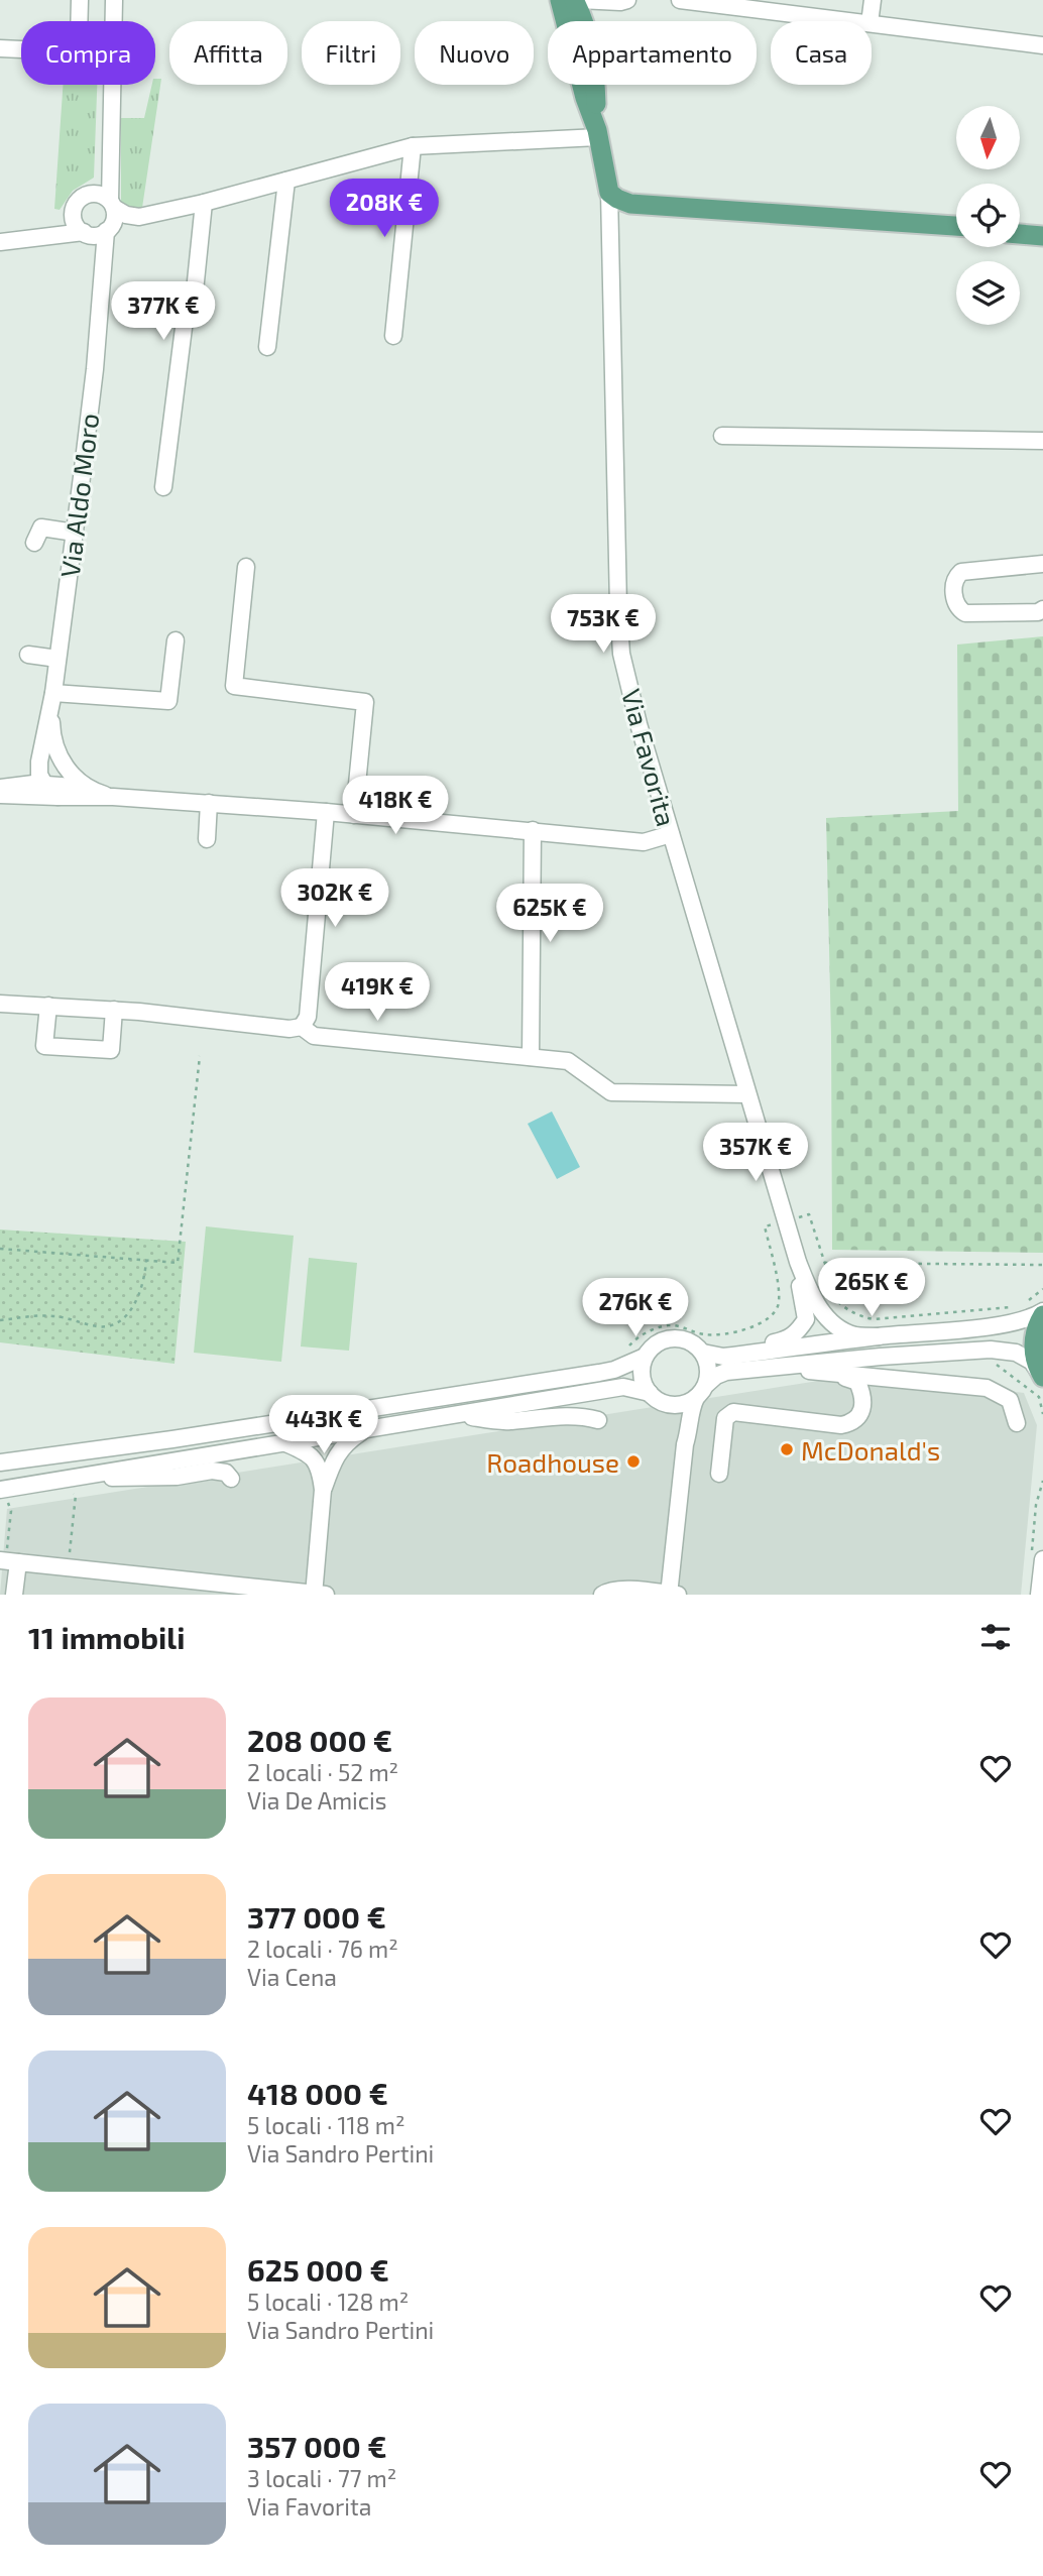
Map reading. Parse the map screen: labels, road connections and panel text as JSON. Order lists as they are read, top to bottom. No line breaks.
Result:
{"streets":{"street":["Via Aldo Moro","Via Favorita"]},"places":["McDonald's","Roadhouse"],"north":"bottom","page":{"chip":["Compra","Affitta","Filtri","Nuovo","Appartamento","Casa"],"price":["208K €","377K €","753K €","418K €","302K €","625K €","419K €","357K €","265K €","276K €","443K €"],"heading":"11 immobili","list":[{"name":"208 000 €","note":"2 locali · 52 m² · Via De Amicis"},{"name":"377 000 €","note":"2 locali · 76 m² · Via Cena"},{"name":"418 000 €","note":"5 locali · 118 m² · Via Sandro Pertini"},{"name":"625 000 €","note":"5 locali · 128 m² · Via Sandro Pertini"},{"name":"357 000 €","note":"3 locali · 77 m² · Via Favorita"}]}}
